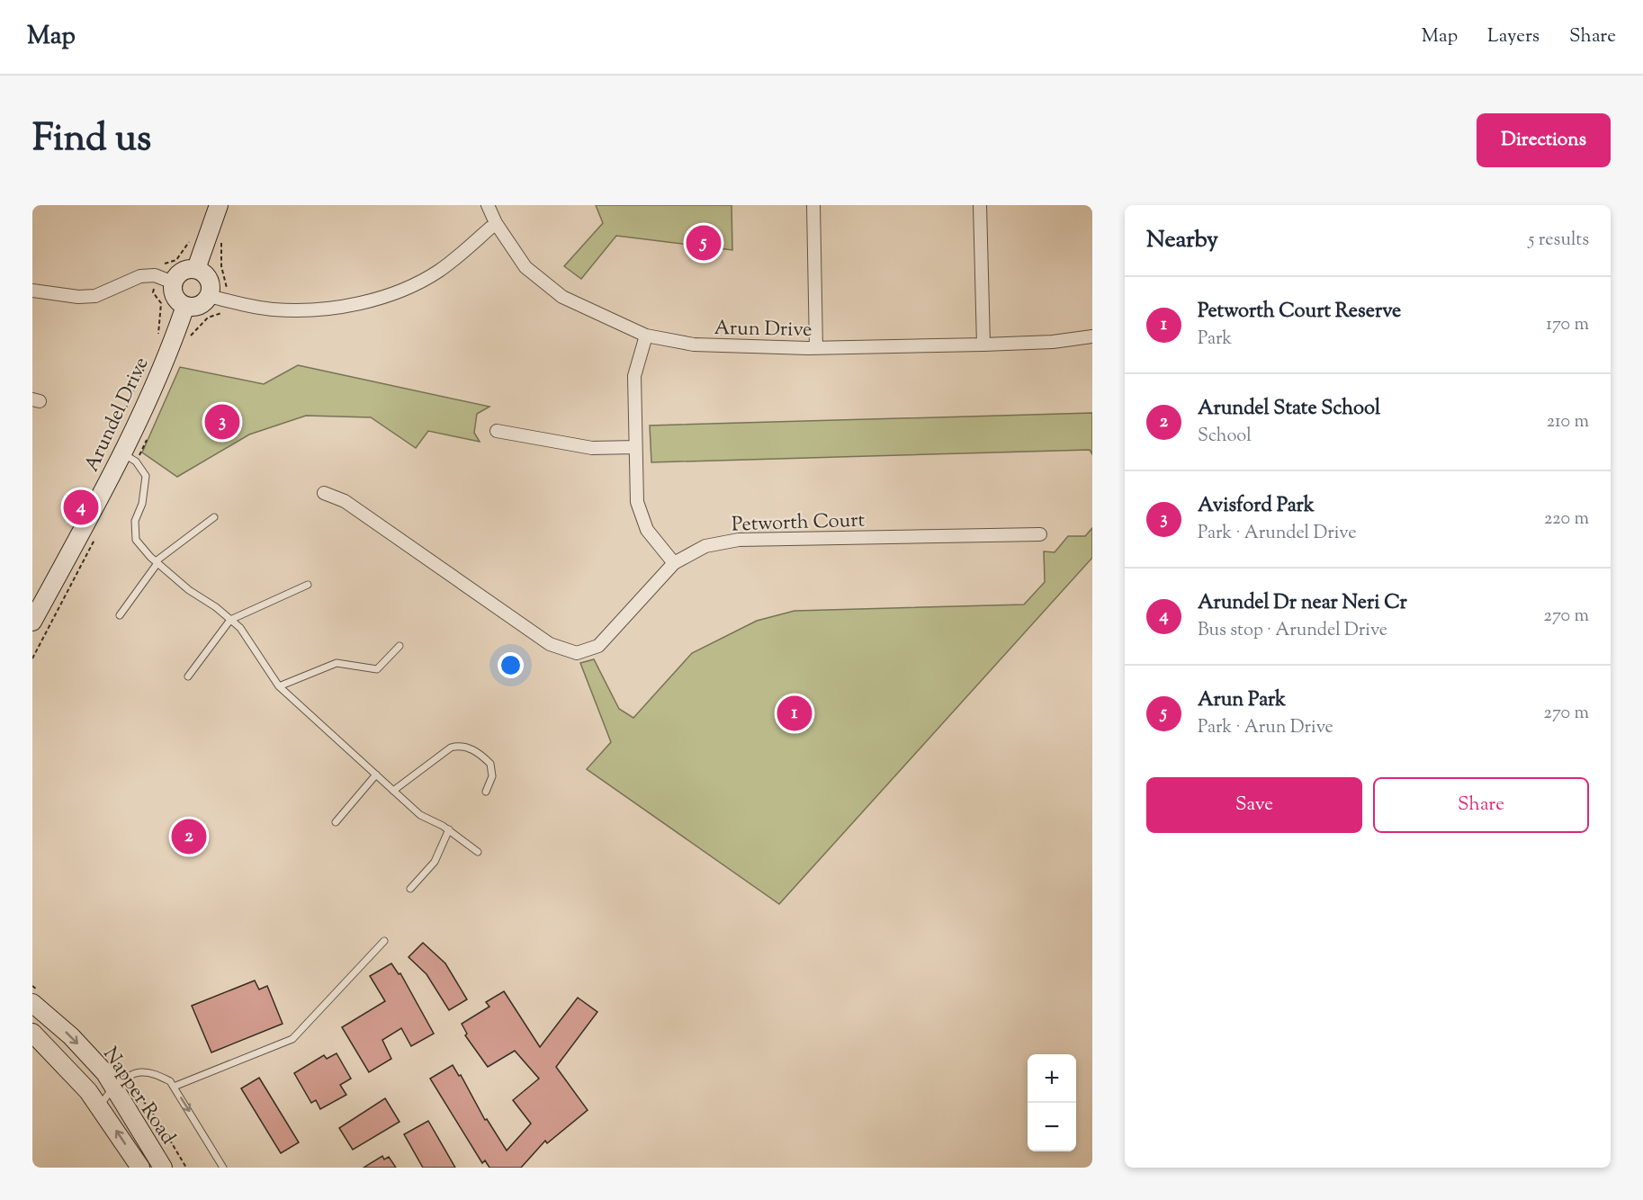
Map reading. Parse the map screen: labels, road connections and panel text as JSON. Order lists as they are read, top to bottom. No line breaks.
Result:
{"streets":{"main road":["Arundel Drive","Napper Road"],"street":["Arun Drive","Petworth Court"]},"page":{"header":"Map","nav":["Map","Layers","Share"],"title":"Find us","buttons":["Directions",["Save","Share"]],"heading":["Nearby","5 results"],"pins":["5","3","4","1","2"],"list":[{"mark":"1","name":"Petworth Court Reserve","note":"Park","value":"170 m"},{"mark":"2","name":"Arundel State School","note":"School","value":"210 m"},{"mark":"3","name":"Avisford Park","note":"Park · Arundel Drive","value":"220 m"},{"mark":"4","name":"Arundel Dr near Neri Cr","note":"Bus stop · Arundel Drive","value":"270 m"},{"mark":"5","name":"Arun Park","note":"Park · Arun Drive","value":"270 m"}],"map_buttons":["+","−"]}}
